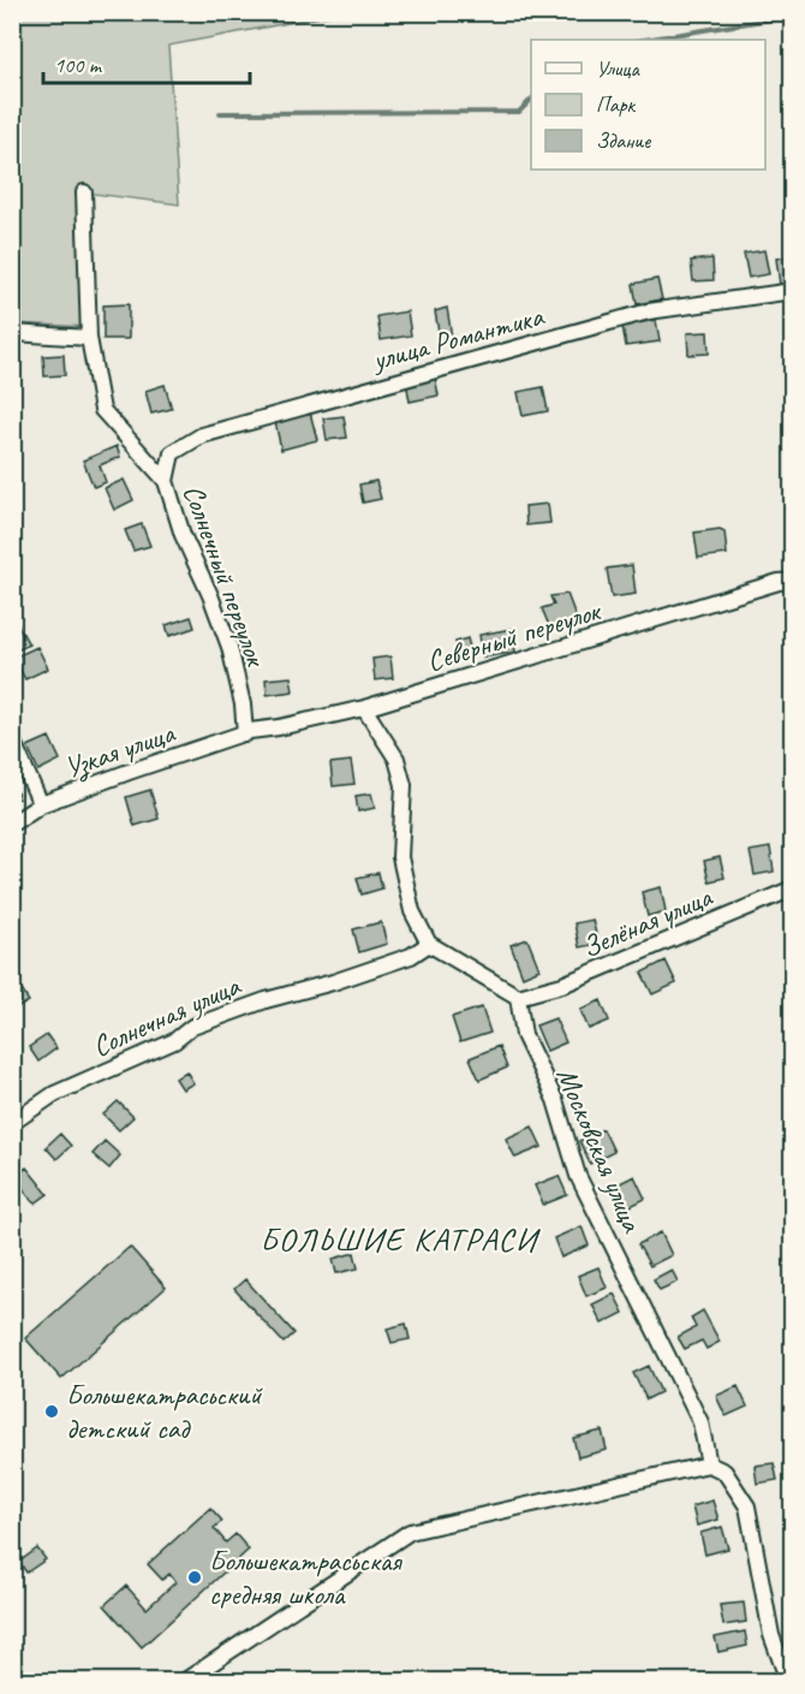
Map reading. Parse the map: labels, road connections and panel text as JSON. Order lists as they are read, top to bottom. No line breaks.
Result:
{"streets":{"street":["улица Романтика","Солнечный переулок","Северный переулок","Узкая улица","Зелёная улица","Солнечная улица","Московская улица"]},"crossings":[["улица Романтика","Солнечный переулок"],["Солнечный переулок","Северный переулок"],["Солнечный переулок","Узкая улица"],["Северный переулок","Узкая улица"],["Зелёная улица","Московская улица"]],"districts":["БОЛЬШИЕ КАТРАСИ"],"places":["Большекатрасьский детский сад","Большекатрасьская средняя школа"],"legend":["Улица","Парк","Здание"],"scale_bar":"100 m"}
